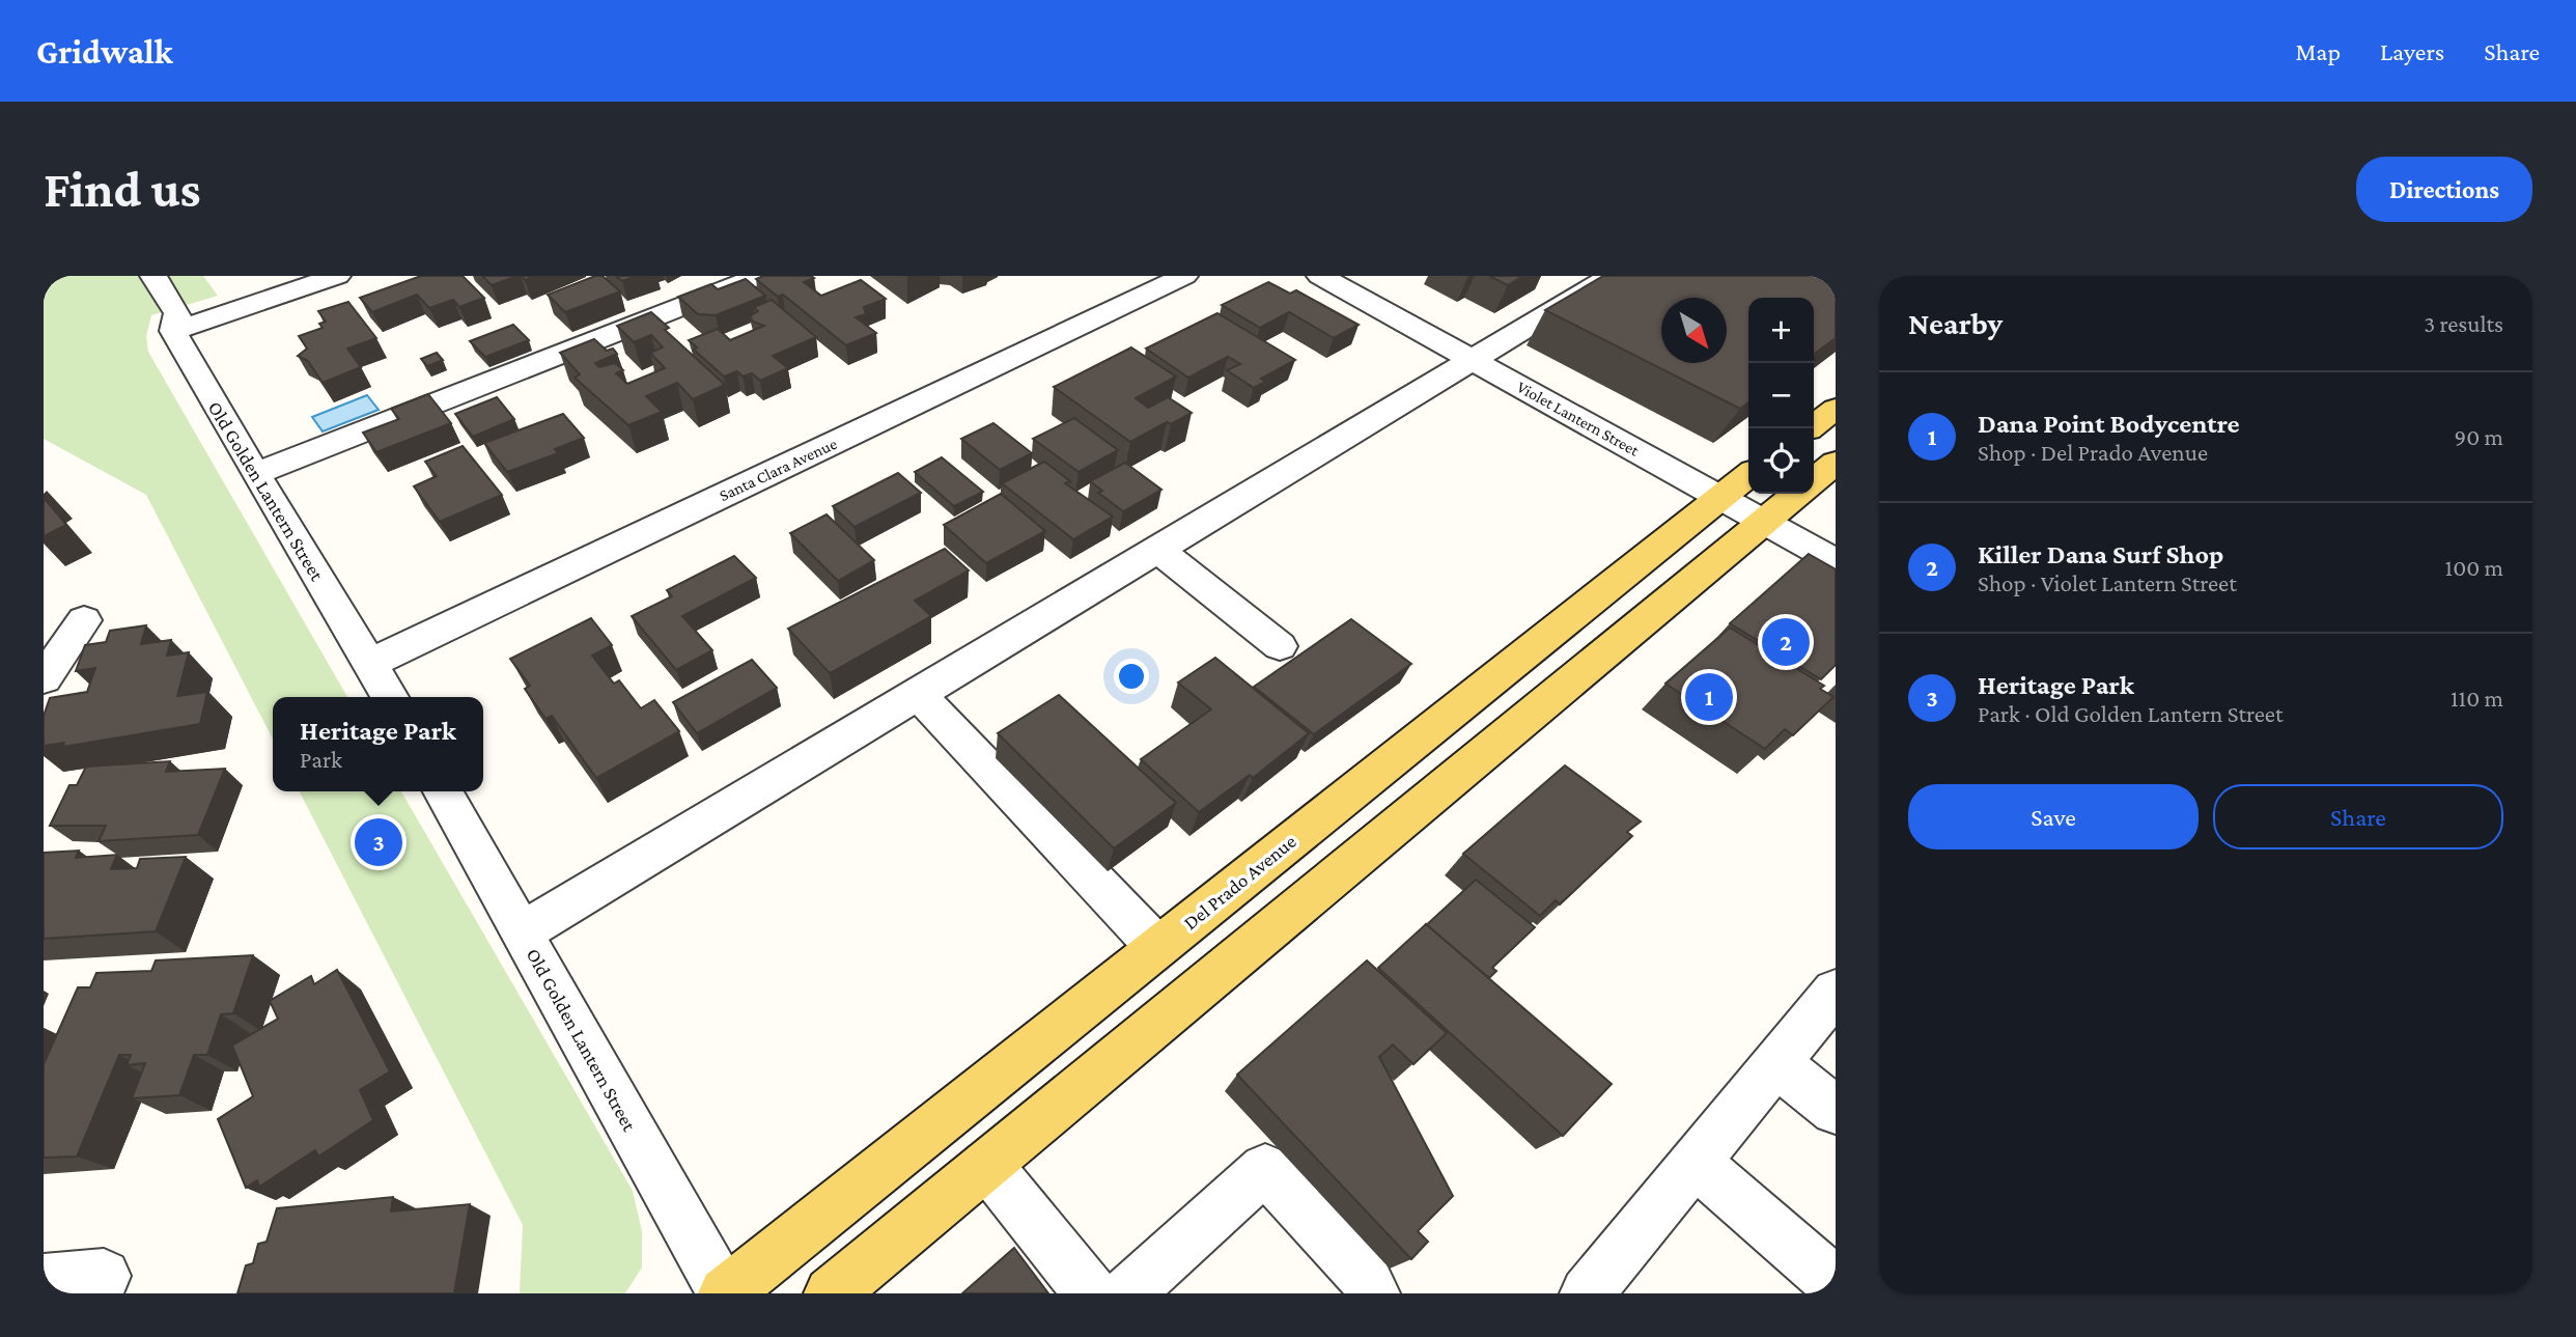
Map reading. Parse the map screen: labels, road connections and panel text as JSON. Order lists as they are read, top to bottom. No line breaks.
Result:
{"streets":{"main road":["Del Prado Avenue"],"street":["Violet Lantern Street","Santa Clara Avenue","Old Golden Lantern Street"]},"crossings":[["Violet Lantern Street","Del Prado Avenue"],["Santa Clara Avenue","Old Golden Lantern Street"],["Old Golden Lantern Street","Del Prado Avenue"]],"north":"bottom right","page":{"header":"Gridwalk","nav":["Map","Layers","Share"],"buttons":["Directions",["Save","Share"]],"title":"Find us","heading":["Nearby","3 results"],"map_buttons":["+","−"],"list":[{"mark":"1","name":"Dana Point Bodycentre","note":"Shop · Del Prado Avenue","value":"90 m"},{"mark":"2","name":"Killer Dana Surf Shop","note":"Shop · Violet Lantern Street","value":"100 m"},{"mark":"3","name":"Heritage Park","note":"Park · Old Golden Lantern Street","value":"110 m"}],"pins":["2","1","3"],"popup":["Heritage Park","Park"]}}
